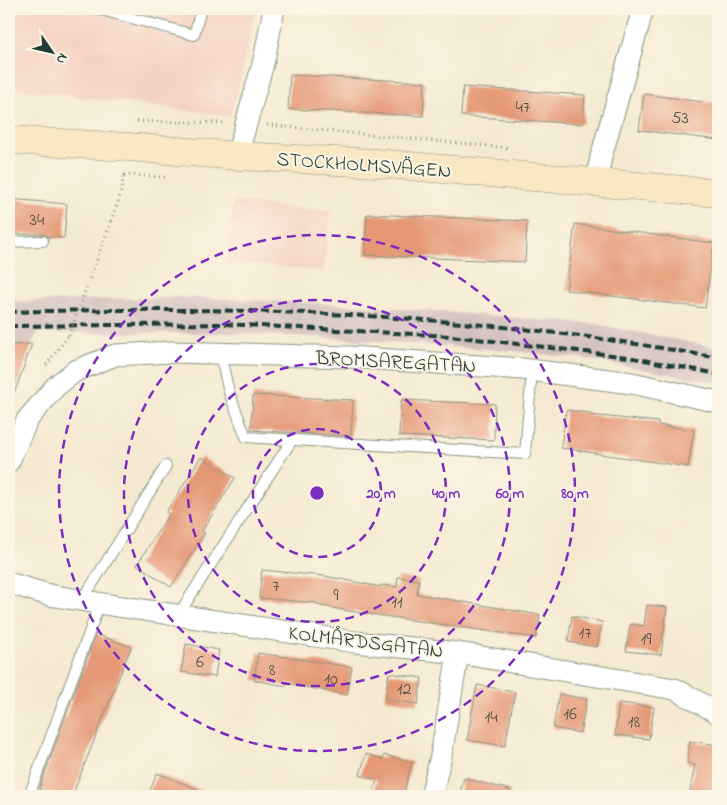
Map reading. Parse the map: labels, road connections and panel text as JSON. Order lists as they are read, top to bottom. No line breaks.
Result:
{"streets":{"main road":["STOCKHOLMSVÄGEN"],"street":["BROMSAREGATAN","KOLMÅRDSGATAN"]},"house_numbers":["47","53","34","7","9","11","17","19","6","8","10","12","16","14","18"],"north":"bottom right","rings":["20 m","40 m","60 m","80 m"]}
